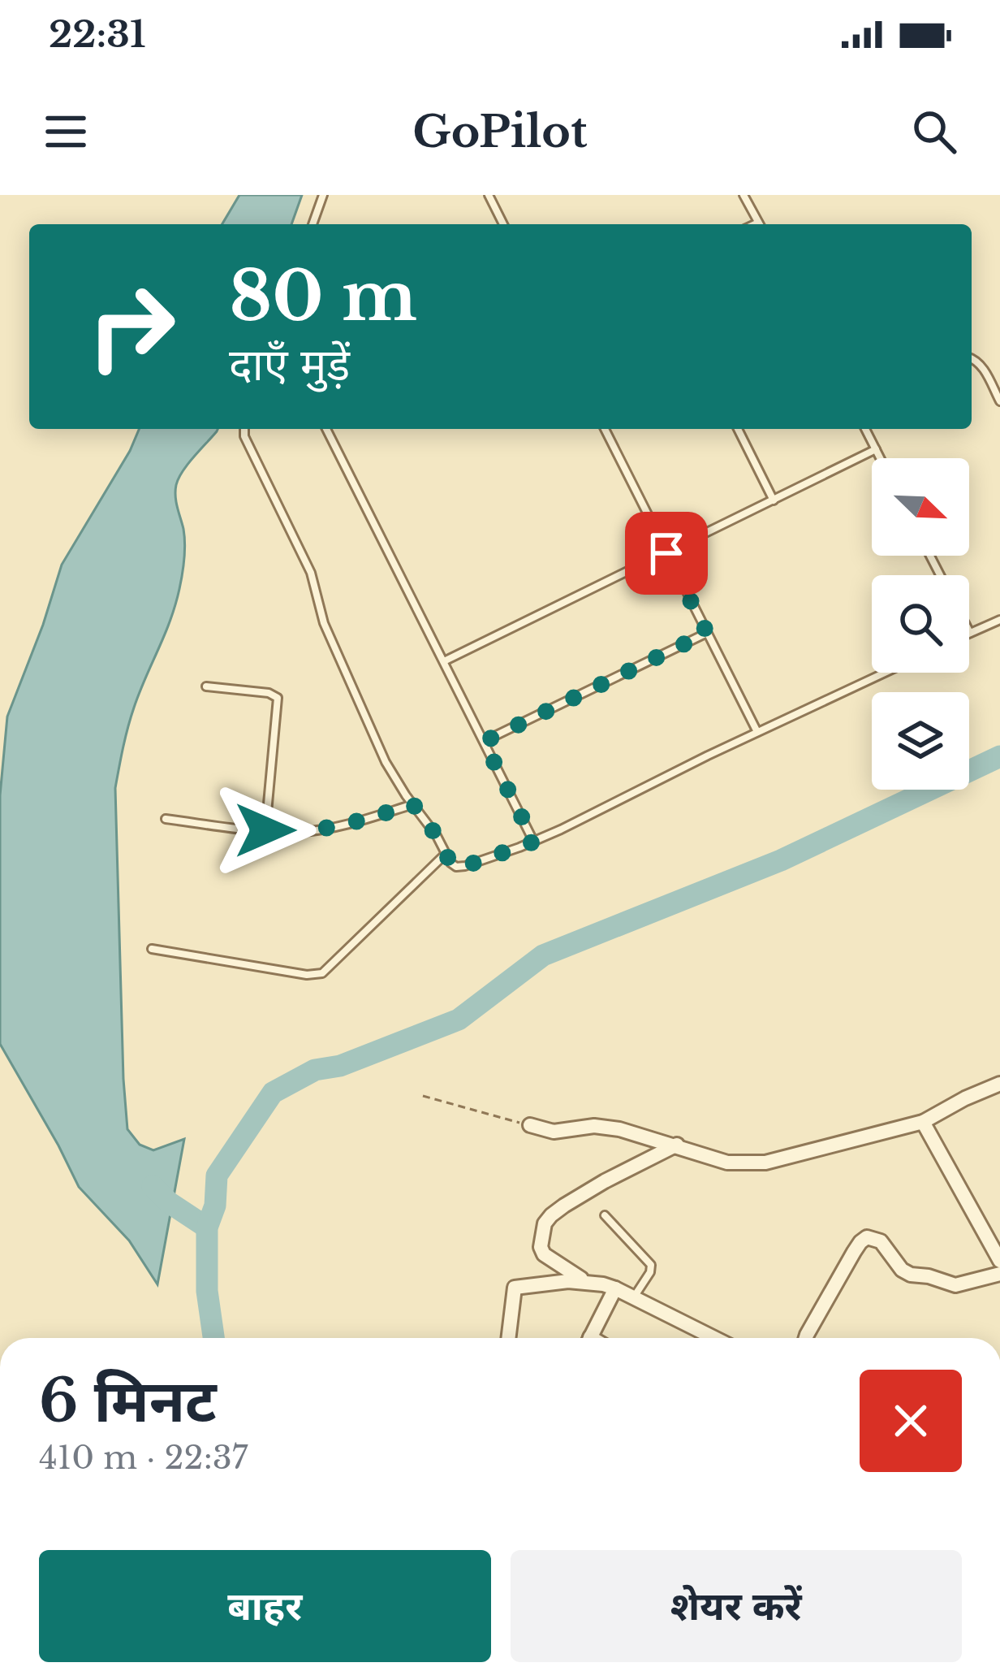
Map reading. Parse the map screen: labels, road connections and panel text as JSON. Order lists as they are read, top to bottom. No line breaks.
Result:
{"north":"bottom right","page":{"status":"22:31","header":"GoPilot","turn":["80 m","दाएँ मुड़ें"],"heading":["6 मिनट","410 m · 22:37"],"buttons":["बाहर","शेयर करें"]}}
